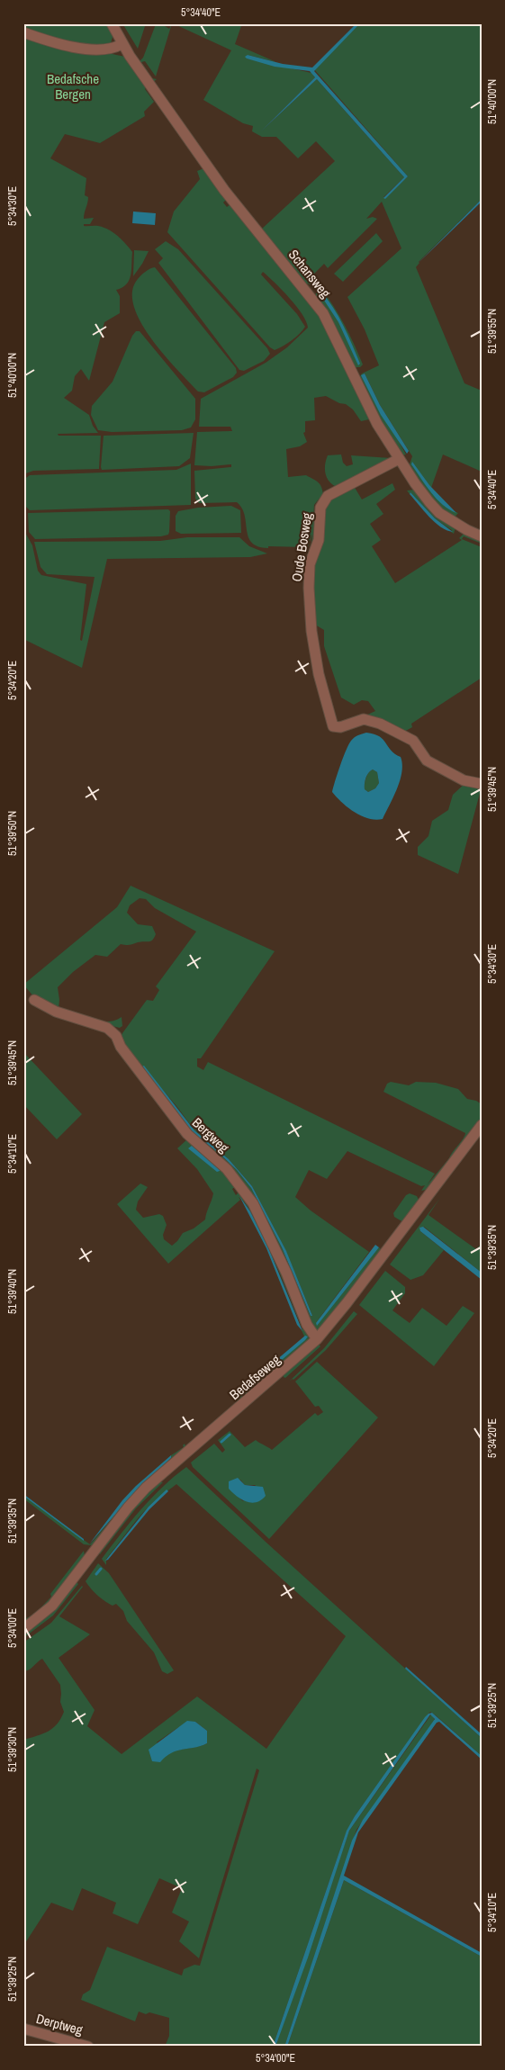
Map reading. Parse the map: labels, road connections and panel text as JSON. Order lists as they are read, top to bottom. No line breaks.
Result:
{"streets":{"street":["Schansweg","Oude Bosweg","Bergweg","Bedafseweg","Derptweg"]},"crossings":[["Schansweg","Oude Bosweg"],["Bergweg","Bedafseweg"]],"parks":["Bedafsche Bergen"],"coordinates":["5°34'40\"E","51°40'00\"N","5°34'30\"E","51°39'55\"N","5°34'20\"E","51°39'45\"N","51°39'50\"N","5°34'10\"E","51°39'35\"N","51°39'40\"N","5°34'00\"E","51°39'25\"N","51°39'30\"N"]}
